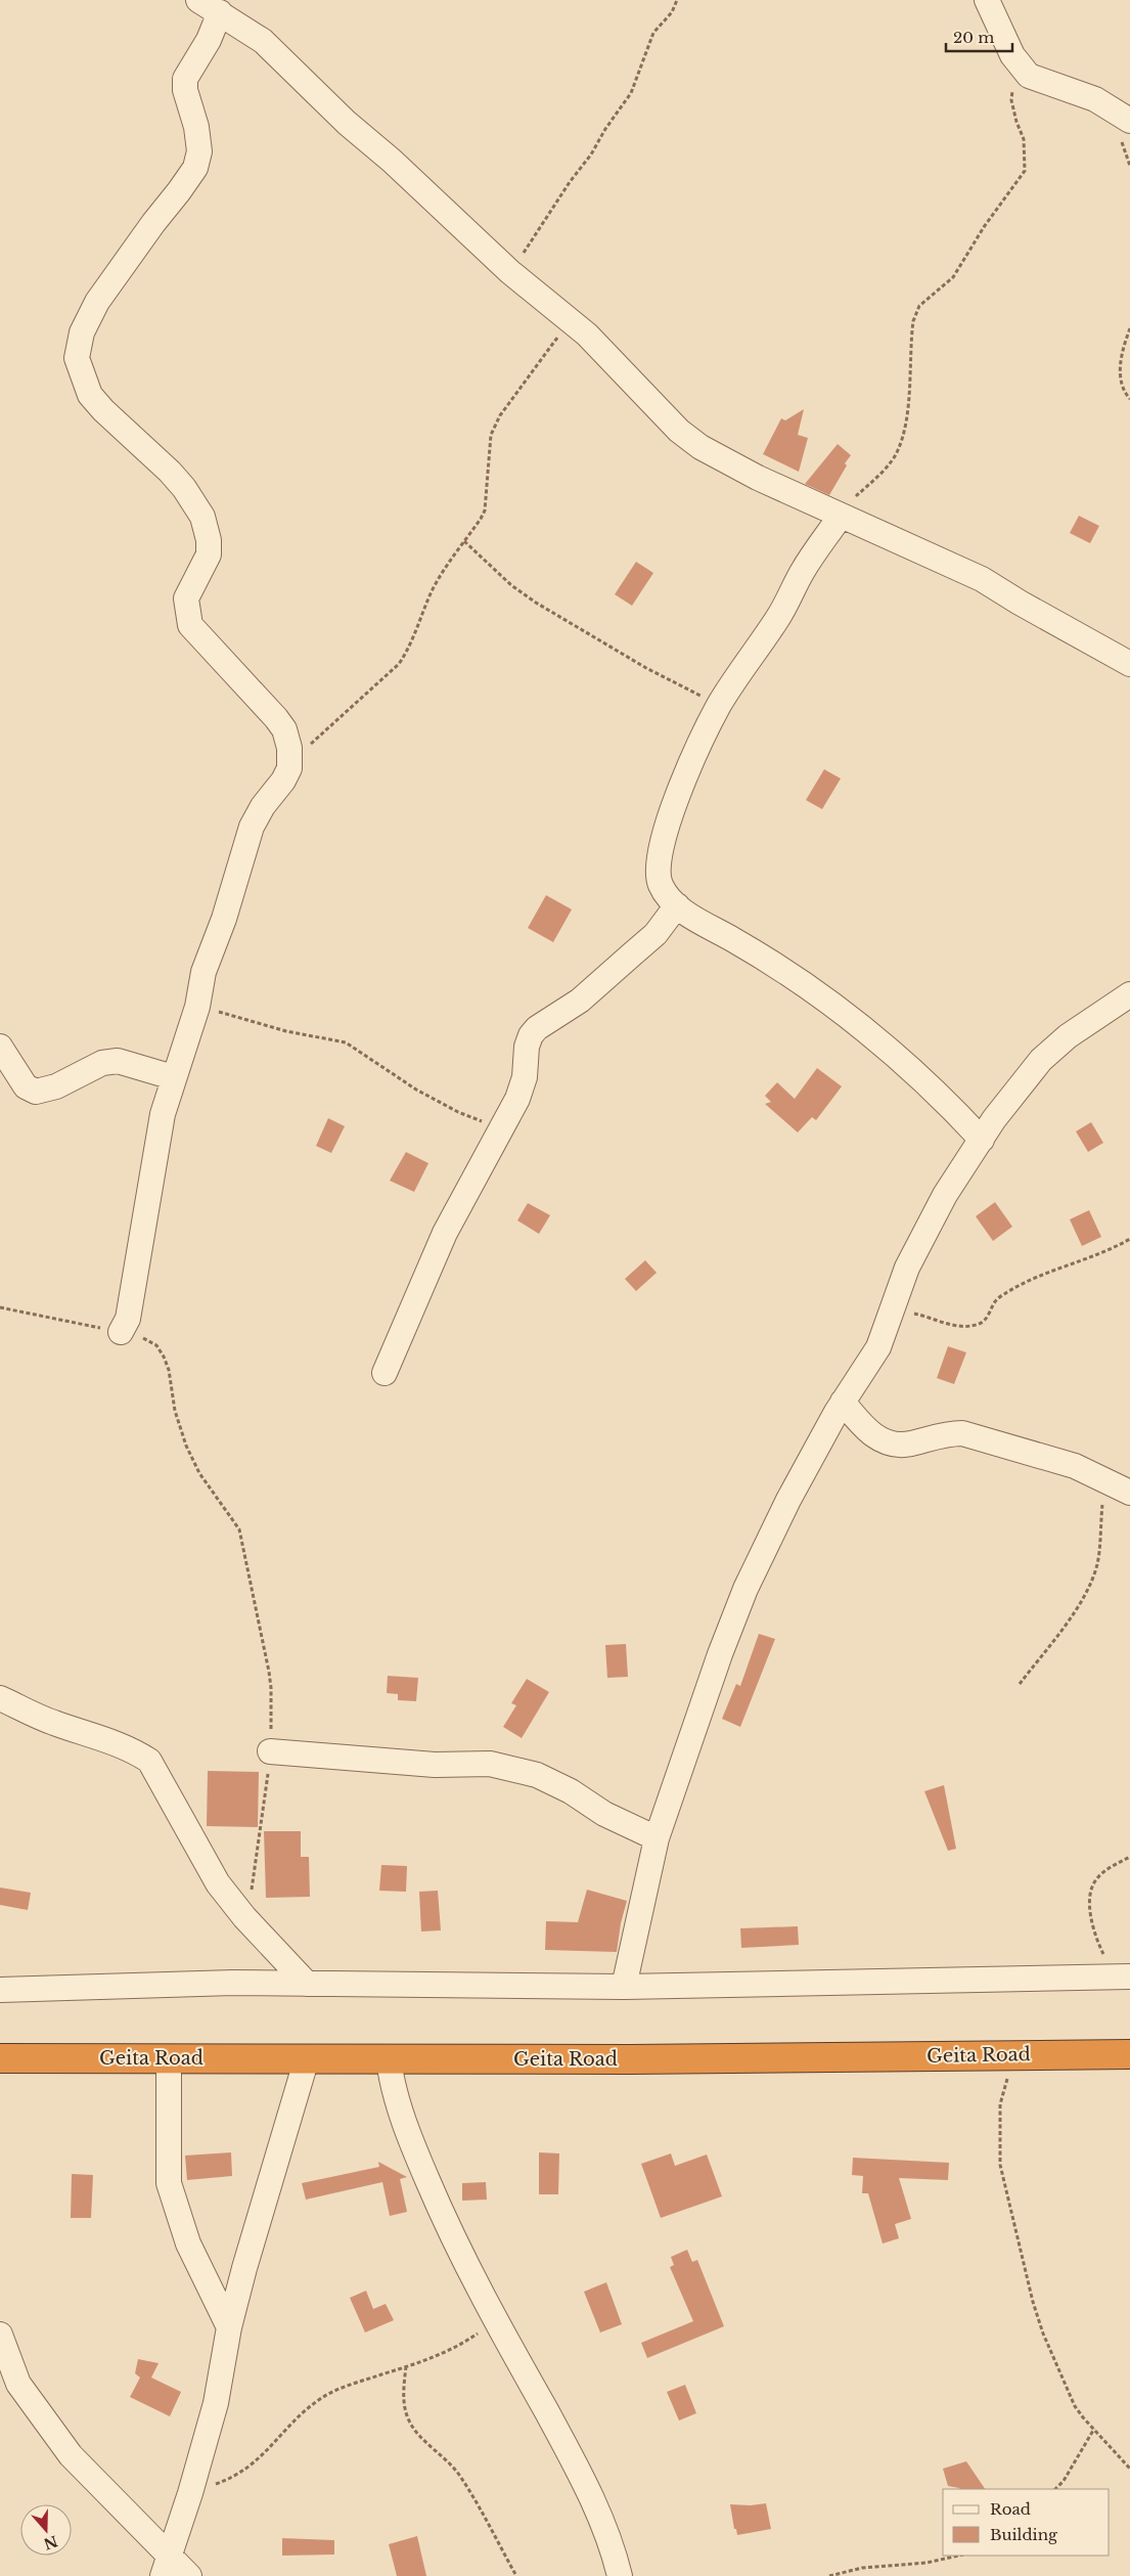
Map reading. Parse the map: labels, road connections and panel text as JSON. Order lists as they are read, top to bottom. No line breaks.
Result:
{"streets":{"highway":["Geita Road"]},"legend":["Road","Building"],"scale_bar":"20 m","north":"bottom"}
